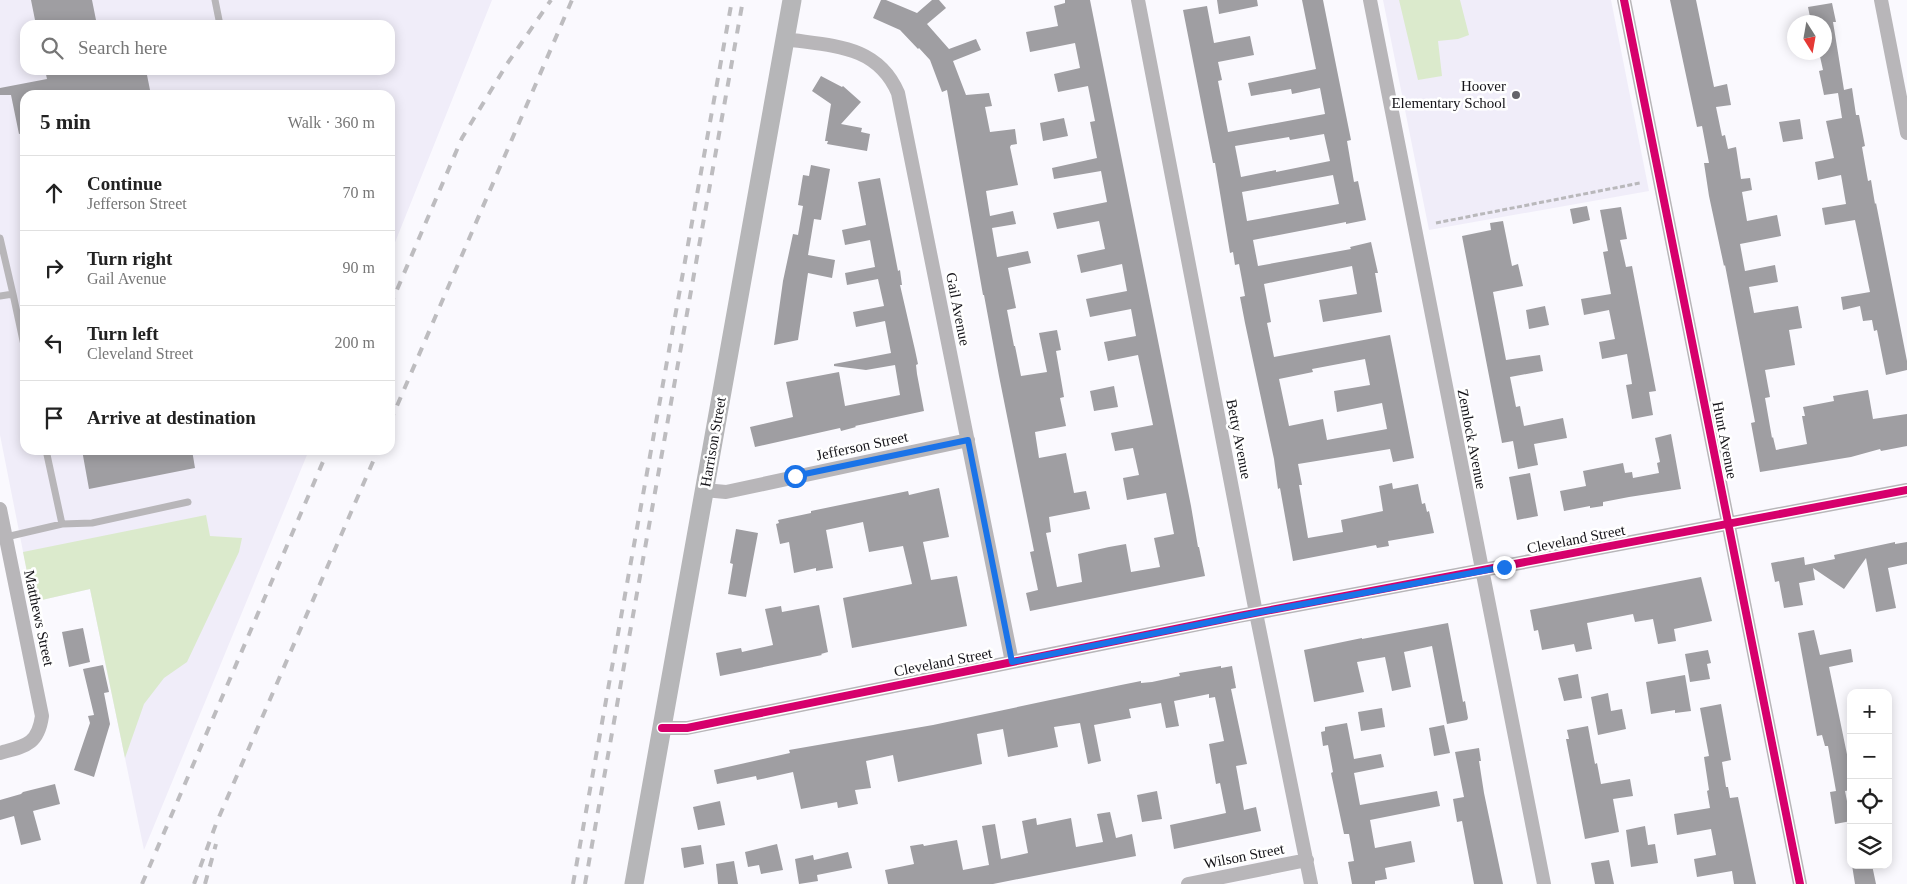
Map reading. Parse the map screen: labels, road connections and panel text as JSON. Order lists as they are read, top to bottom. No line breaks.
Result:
{"streets":{"main road":["Harrison Street"],"street":["Gail Avenue","Betty Avenue","Zemlock Avenue","Hunt Avenue","Jefferson Street","Cleveland Street","Matthews Street","Wilson Street"]},"crossings":[["Gail Avenue","Harrison Street"],["Gail Avenue","Jefferson Street"],["Gail Avenue","Cleveland Street"],["Betty Avenue","Cleveland Street"],["Betty Avenue","Wilson Street"],["Zemlock Avenue","Cleveland Street"],["Hunt Avenue","Cleveland Street"],["Harrison Street","Jefferson Street"],["Harrison Street","Cleveland Street"]],"places":["Hoover Elementary School"],"north":"bottom","page":{"search":"Search here","heading":["5 min","Walk · 360 m"],"list":[["Continue","Jefferson Street","70 m"],["Turn right","Gail Avenue","90 m"],["Turn left","Cleveland Street","200 m"],"Arrive at destination"],"map_buttons":["+","−"]}}
